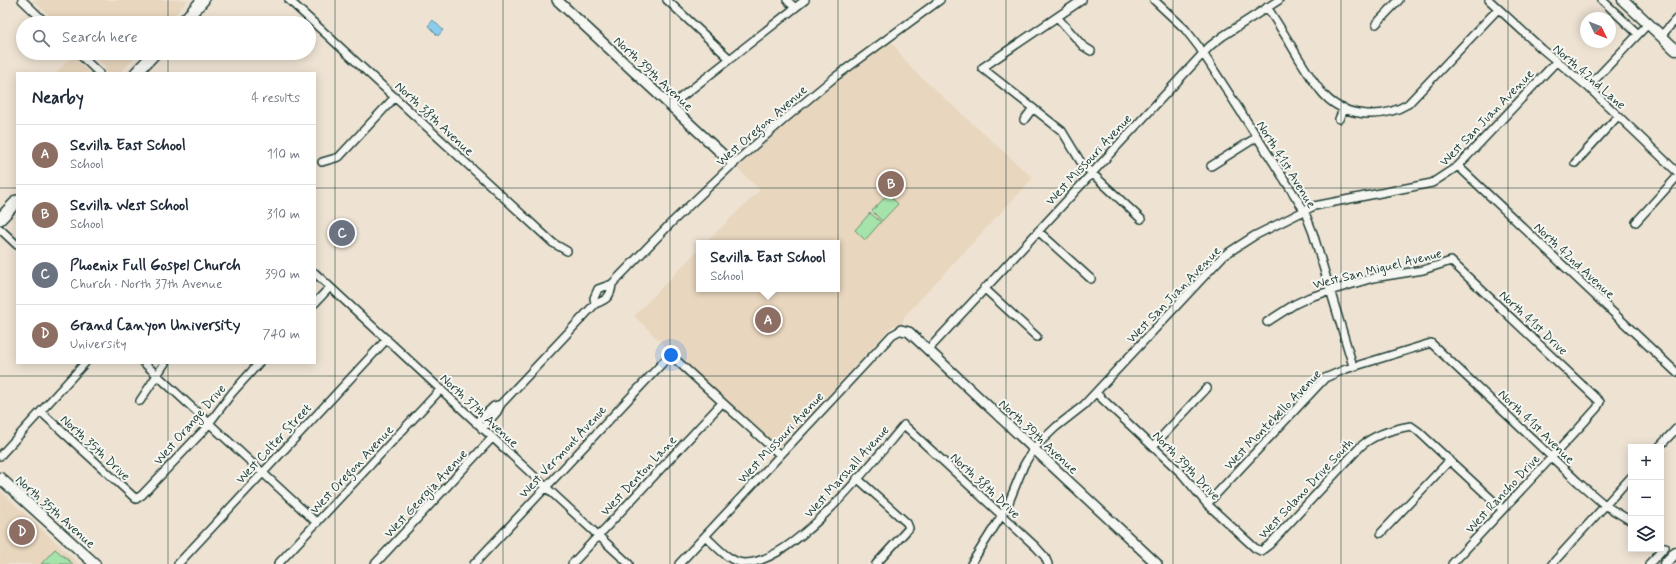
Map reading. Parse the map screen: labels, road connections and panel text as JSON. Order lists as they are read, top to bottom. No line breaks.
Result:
{"streets":{"main road":["North 35th Avenue"],"street":["North 39th Avenue","North 42nd Lane","West San Juan Avenue","North 38th Avenue","West Oregon Avenue","West Missouri Avenue","North 41st Avenue","North 42nd Avenue","West San Miguel Avenue","North 41st Drive","North 37th Avenue","West Montebello Avenue","West Orange Drive","West Colter Street","North 35th Drive","West Vermont Avenue","North 39th Drive","West Marshall Avenue","West Denton Lane","North 38th Drive","West Solano Drive South","West Georgia Avenue","West Rancho Drive"]},"crossings":[["North 39th Avenue","West San Juan Avenue"],["North 39th Avenue","West Oregon Avenue"],["North 39th Avenue","West Missouri Avenue"],["North 42nd Lane","West San Juan Avenue"],["West San Juan Avenue","North 41st Avenue"],["West San Juan Avenue","North 42nd Avenue"],["West San Juan Avenue","North 39th Drive"],["West San Juan Avenue","North 38th Drive"],["West Oregon Avenue","North 37th Avenue"],["West Missouri Avenue","North 41st Avenue"],["West Missouri Avenue","West Marshall Avenue"],["North 41st Avenue","West San Miguel Avenue"],["North 41st Avenue","West Montebello Avenue"],["North 41st Avenue","West Rancho Drive"],["West San Miguel Avenue","North 41st Drive"],["North 41st Drive","West Rancho Drive"],["North 37th Avenue","West Colter Street"],["North 37th Avenue","West Vermont Avenue"],["North 37th Avenue","West Denton Lane"],["North 37th Avenue","West Georgia Avenue"],["West Montebello Avenue","North 39th Drive"],["West Orange Drive","North 35th Drive"],["West Vermont Avenue","West Denton Lane"],["North 39th Drive","West Solano Drive South"],["West Marshall Avenue","North 38th Drive"]],"north":"bottom right","page":{"search":"Search here","heading":["Nearby","4 results"],"list":[{"mark":"A","name":"Sevilla East School","note":"School","value":"110 m"},{"mark":"B","name":"Sevilla West School","note":"School","value":"310 m"},{"mark":"C","name":"Phoenix Full Gospel Church","note":"Church · North 37th Avenue","value":"390 m"},{"mark":"D","name":"Grand Canyon University","note":"University","value":"740 m"}],"pins":["B","C","A","D"],"popup":["Sevilla East School","School"],"map_buttons":["+","−"]}}
